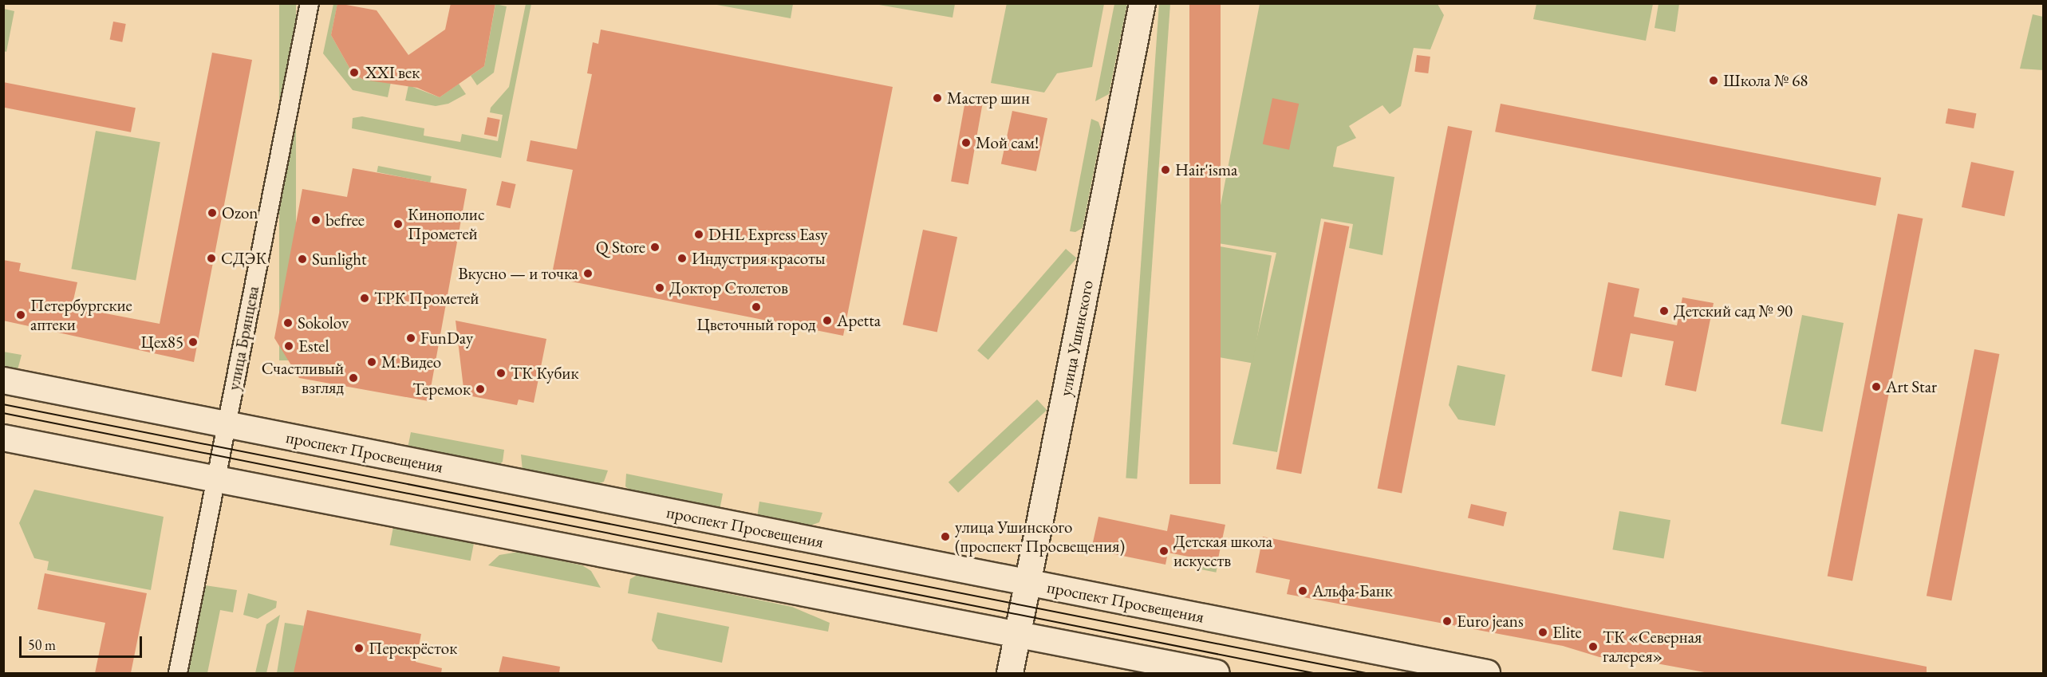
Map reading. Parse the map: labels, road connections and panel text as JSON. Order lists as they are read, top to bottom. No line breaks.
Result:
{"streets":{"main road":["улица Ушинского","проспект Просвещения"],"street":["улица Брянцева"]},"crossings":[["улица Брянцева","проспект Просвещения"],["улица Ушинского","проспект Просвещения"]],"places":["XXI век","Школа № 68","Мастер шин","Мой сам!","Hair'isma","Ozon","befree","Кинополис Прометей","DHL Express Easy","Q Store","СДЭК","Индустрия красоты","Sunlight","Вкусно — и точка","Доктор Столетов","ТРК Прометей","Цветочный город","Детский сад № 90","Петербургские аптеки","Apetta","Sokolov","FunDay","Цех85","Estel","М.Видео","ТК Кубик","Счастливый взгляд","Art Star","Теремок","улица Ушинского (проспект Просвещения)","Детская школа искусств","Альфа-Банк","Euro jeans","Elite","ТК «Северная галерея»","Перекрёсток"],"scale_bar":"50 m"}
